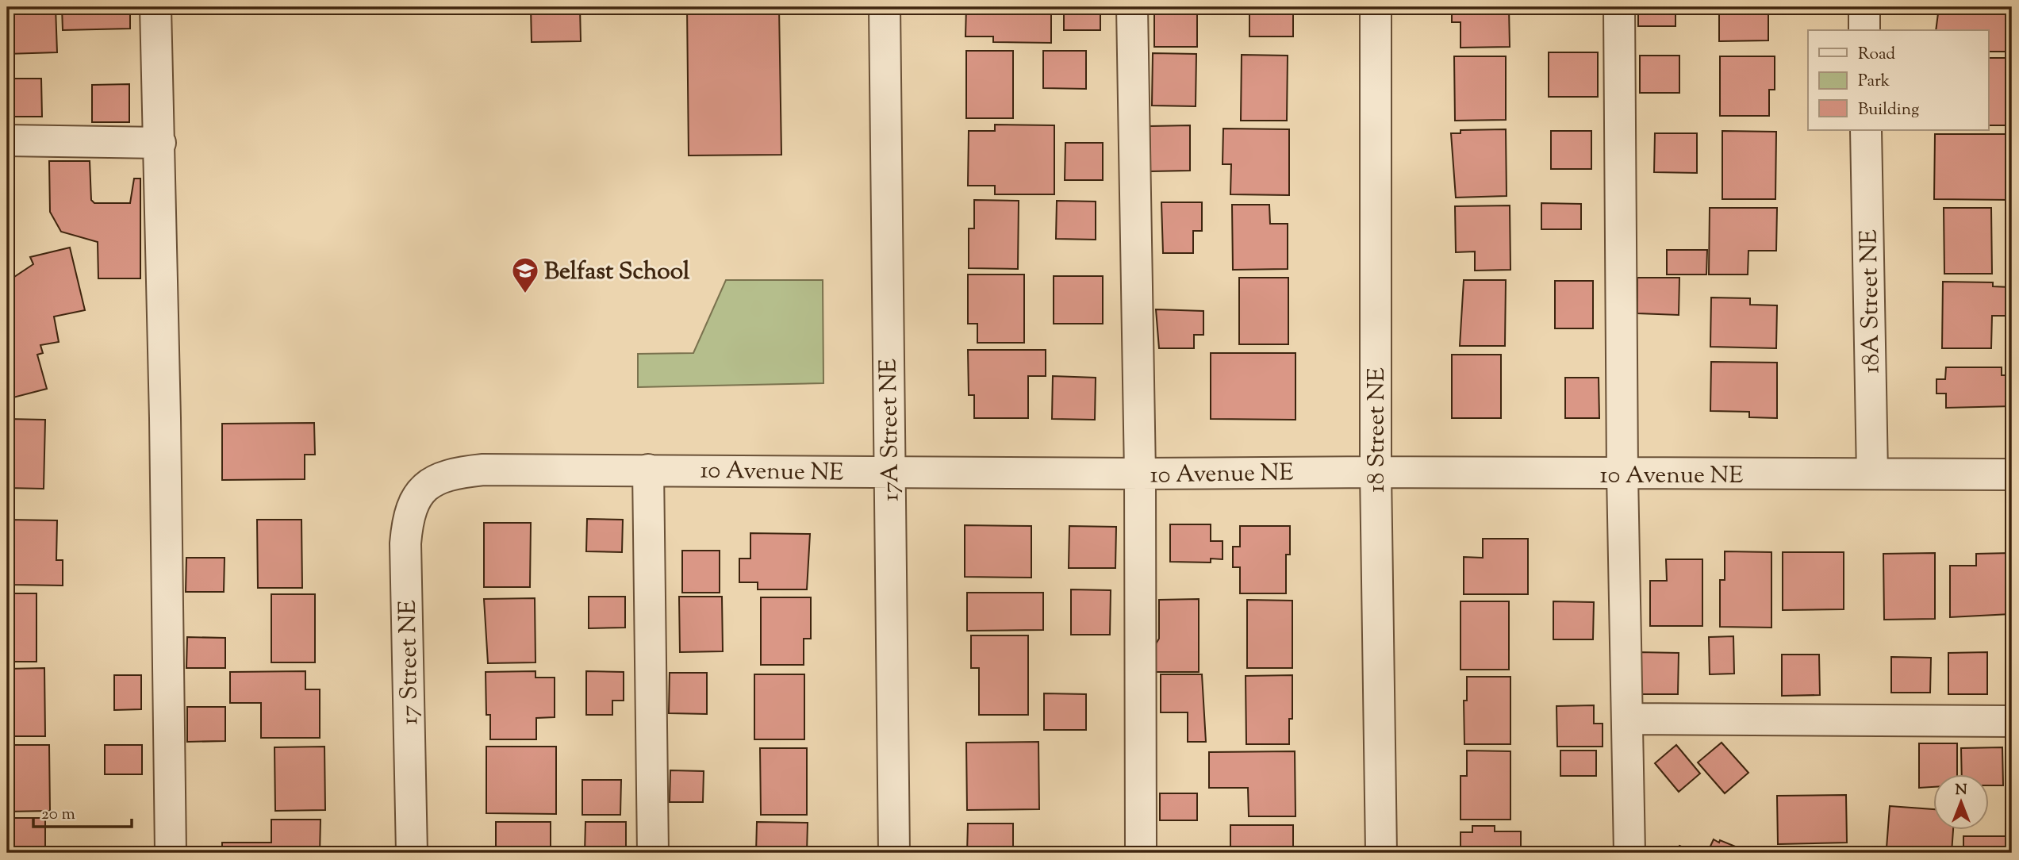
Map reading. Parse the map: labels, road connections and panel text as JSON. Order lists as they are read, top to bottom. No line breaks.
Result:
{"streets":{"street":["18A Street NE","17A Street NE","18 Street NE","10 Avenue NE","17 Street NE"]},"crossings":[["18A Street NE","10 Avenue NE"],["17A Street NE","10 Avenue NE"],["18 Street NE","10 Avenue NE"],["10 Avenue NE","17 Street NE"]],"places":{"school or university":["Belfast School"]},"legend":["Road","Park","Building"],"scale_bar":"20 m","north":"top"}
